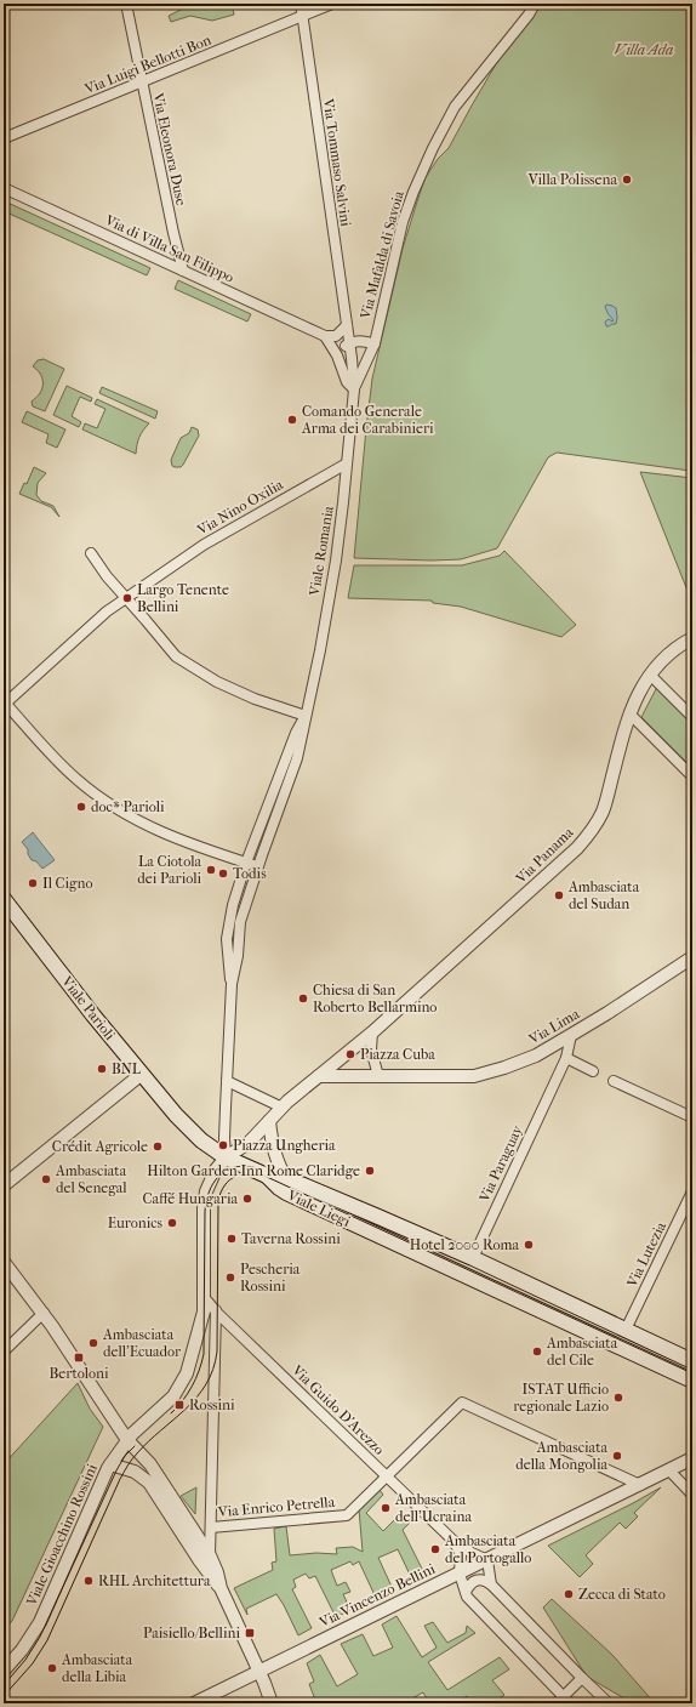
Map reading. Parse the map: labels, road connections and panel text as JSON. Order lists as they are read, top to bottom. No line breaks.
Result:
{"streets":{"main road":["Viale Parioli","Viale Liegi"],"street":["Via Luigi Bellotti Bon","Via Eleonora Duse","Via Tommaso Salvini","Via di Villa San Filippo","Via Mafalda di Savoia","Via Nino Oxilia","Viale Romania","Via Panama","Via Lima","Via Paraguay","Via Lutezia","Via Guido D'Arezzo","Via Enrico Petrella","Viale Gioacchino Rossini","Via Vincenzo Bellini"]},"crossings":[["Via Luigi Bellotti Bon","Via Eleonora Duse"],["Via Luigi Bellotti Bon","Via Tommaso Salvini"],["Via Eleonora Duse","Via di Villa San Filippo"],["Via Tommaso Salvini","Via Mafalda di Savoia"],["Via Tommaso Salvini","Viale Romania"],["Via Mafalda di Savoia","Viale Romania"],["Via Nino Oxilia","Viale Romania"],["Viale Parioli","Viale Gioacchino Rossini"],["Via Lima","Via Paraguay"],["Via Paraguay","Viale Liegi"],["Viale Liegi","Via Lutezia"],["Via Guido D'Arezzo","Via Enrico Petrella"],["Via Guido D'Arezzo","Viale Gioacchino Rossini"],["Via Guido D'Arezzo","Via Vincenzo Bellini"],["Via Enrico Petrella","Via Vincenzo Bellini"]],"parks":["Villa Ada"],"places":{"other":["Villa Polissena","Comando Generale Arma dei Carabinieri","Largo Tenente Bellini","doc* Parioli","La Ciotola dei Parioli","Todis","Il Cigno","Ambasciata del Sudan","Chiesa di San Roberto Bellarmino","Piazza Cuba","BNL","Piazza Ungheria","Crédit Agricole","Hilton Garden Inn Rome Claridge","Ambasciata del Senegal","Caffé Hungaria","Euronics","Taverna Rossini","Hotel 2000 Roma","Pescheria Rossini","Ambasciata dell’Ecuador","Ambasciata del Cile","ISTAT Ufficio regionale Lazio","Ambasciata della Mongolia","Ambasciata dell'Ucraina","Ambasciata del Portogallo","RHL Architettura","Zecca di Stato","Ambasciata della Libia"],"transit":["Bertoloni","Rossini","Paisiello/Bellini"]}}
